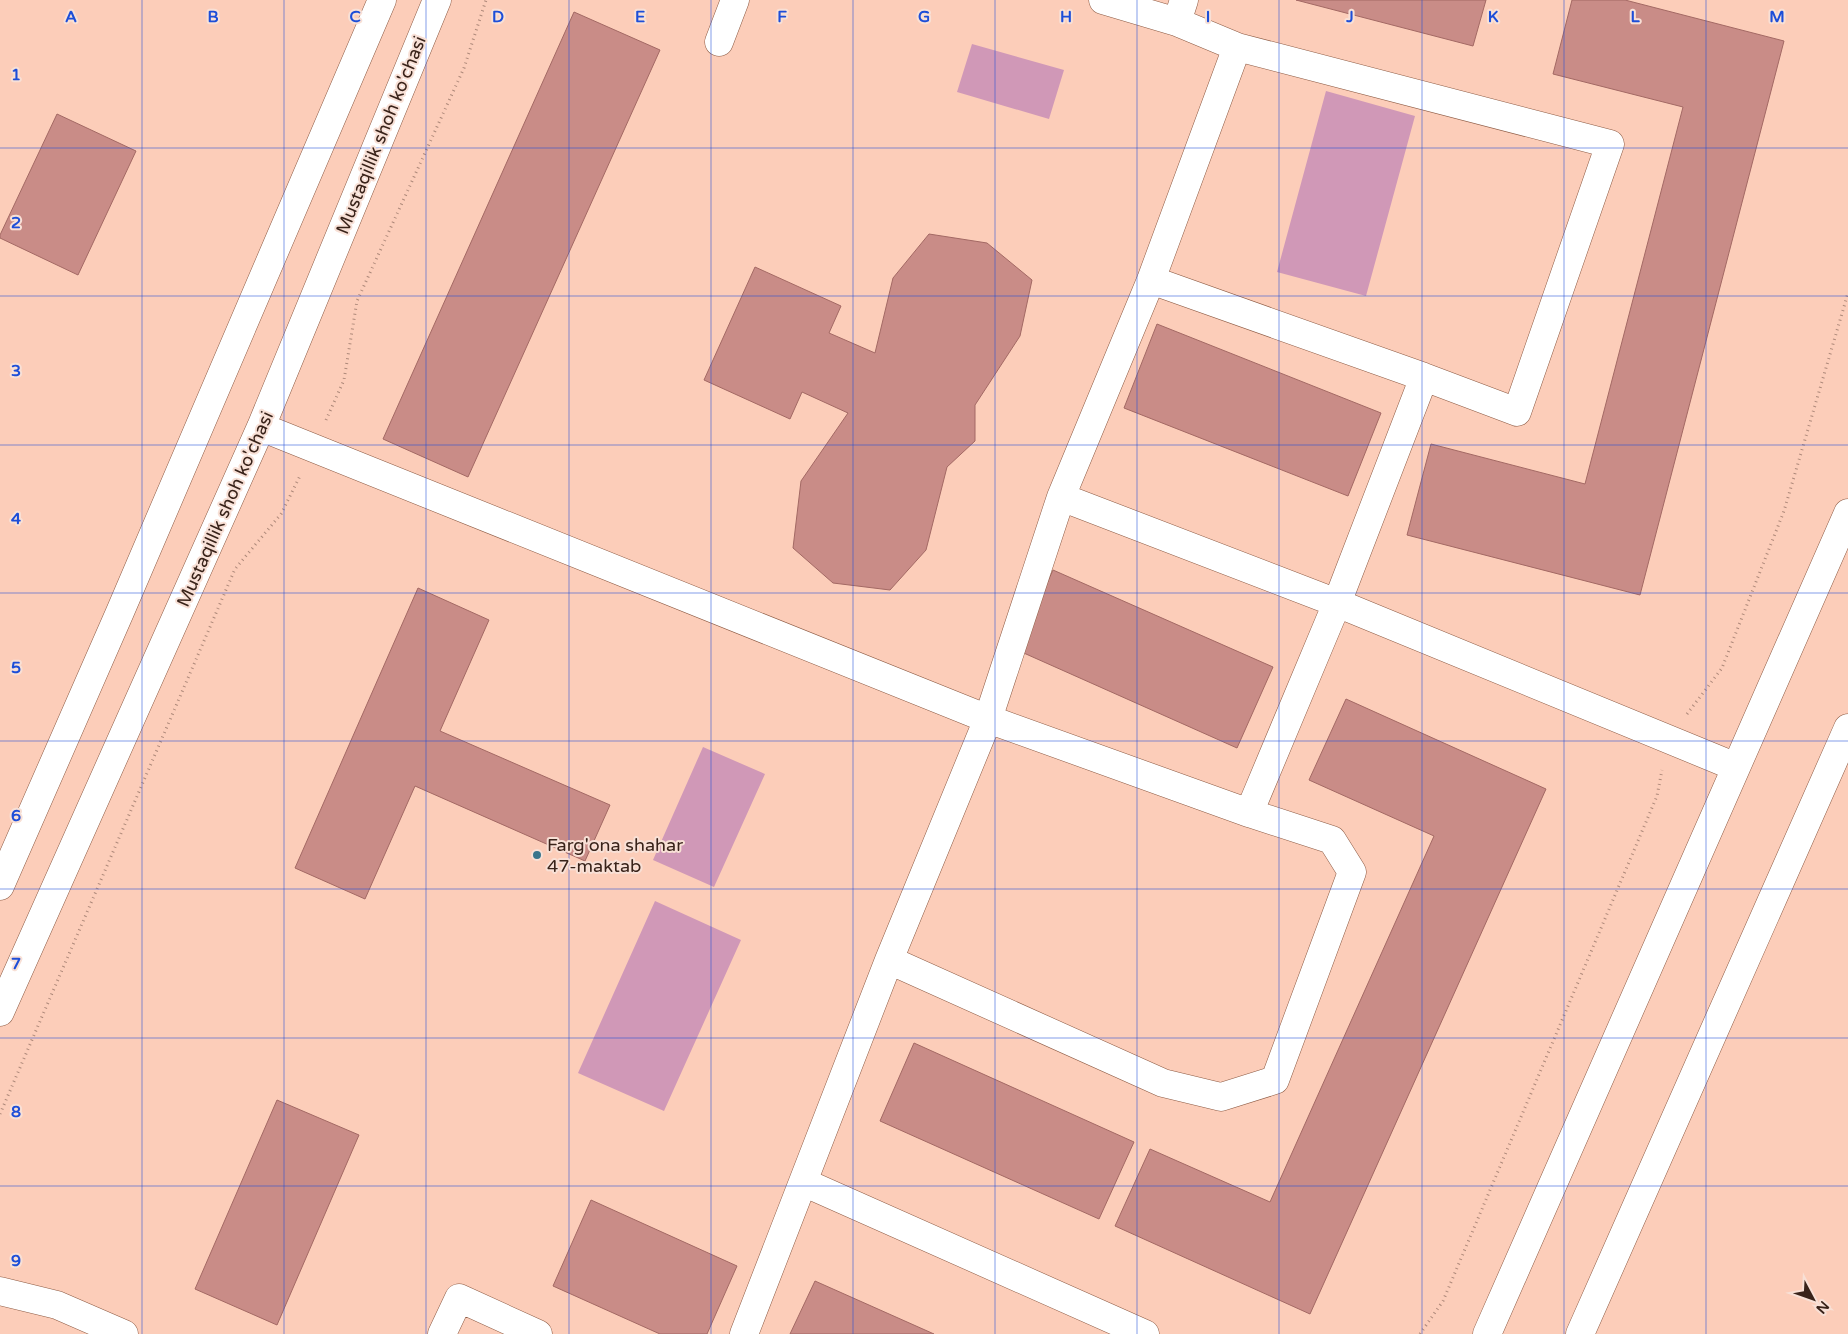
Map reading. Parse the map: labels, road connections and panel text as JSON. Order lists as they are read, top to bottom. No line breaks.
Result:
{"streets":{"street":["Mustaqillik shoh ko'chasi"]},"places":["Farg'ona shahar 47-maktab"],"north":"bottom right","grid":{"columns":["A","B","C","D","E","F","G","H","I","J","K","L","M"],"rows":["1","2","3","4","5","6","7","8","9"]}}
